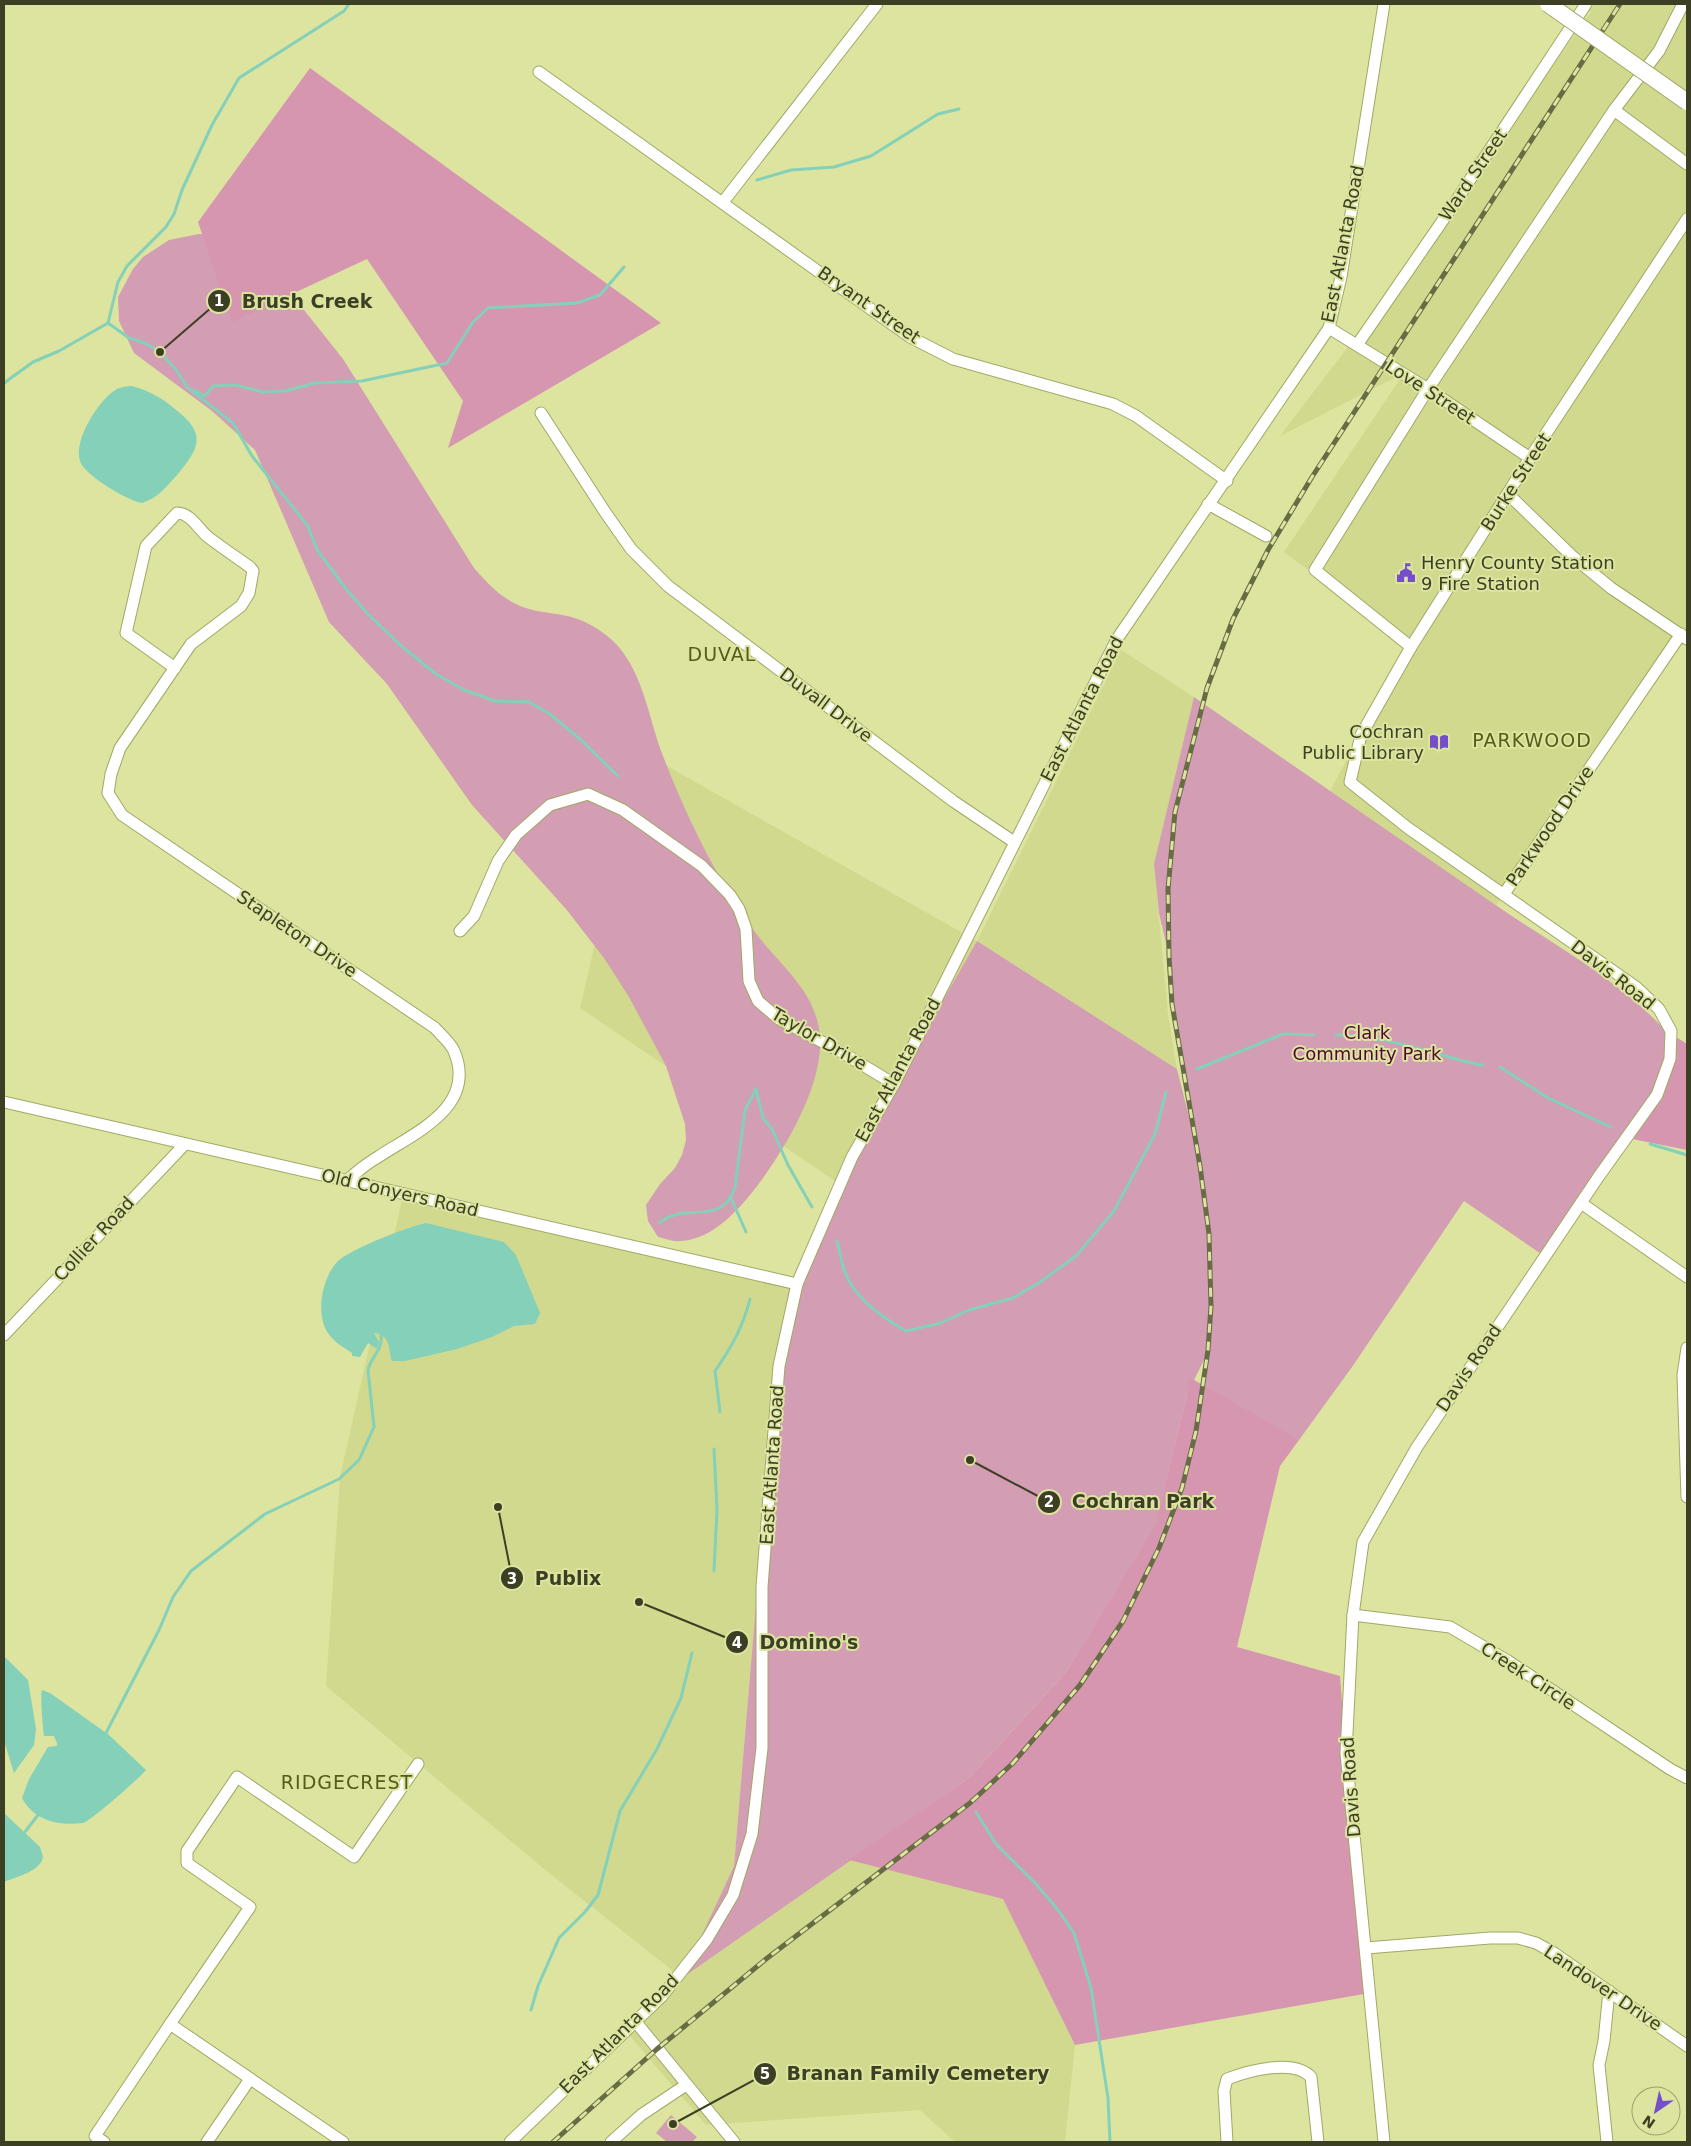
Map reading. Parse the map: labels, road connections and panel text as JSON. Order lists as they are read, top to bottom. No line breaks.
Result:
{"streets":{"street":["Ward Street","East Atlanta Road","Bryant Street","Love Street","Burke Street","Duvall Drive","Parkwood Drive","Stapleton Drive","Davis Road","Taylor Drive","Old Conyers Road","Collier Road","Creek Circle","Landover Drive"]},"crossings":[["Ward Street","Love Street"],["East Atlanta Road","Bryant Street"],["East Atlanta Road","Love Street"],["East Atlanta Road","Duvall Drive"],["East Atlanta Road","Taylor Drive"],["East Atlanta Road","Old Conyers Road"],["Love Street","Burke Street"],["Burke Street","Davis Road"],["Parkwood Drive","Davis Road"],["Stapleton Drive","Old Conyers Road"],["Davis Road","Creek Circle"],["Davis Road","Landover Drive"],["Old Conyers Road","Collier Road"]],"districts":["DUVAL","PARKWOOD","RIDGECREST"],"parks":["Clark Community Park"],"places":{"other":["Brush Creek","Cochran Park","Publix","Domino's","Branan Family Cemetery"],"public building":["Henry County Station 9 Fire Station"],"library":["Cochran Public Library"]},"north":"bottom left"}
